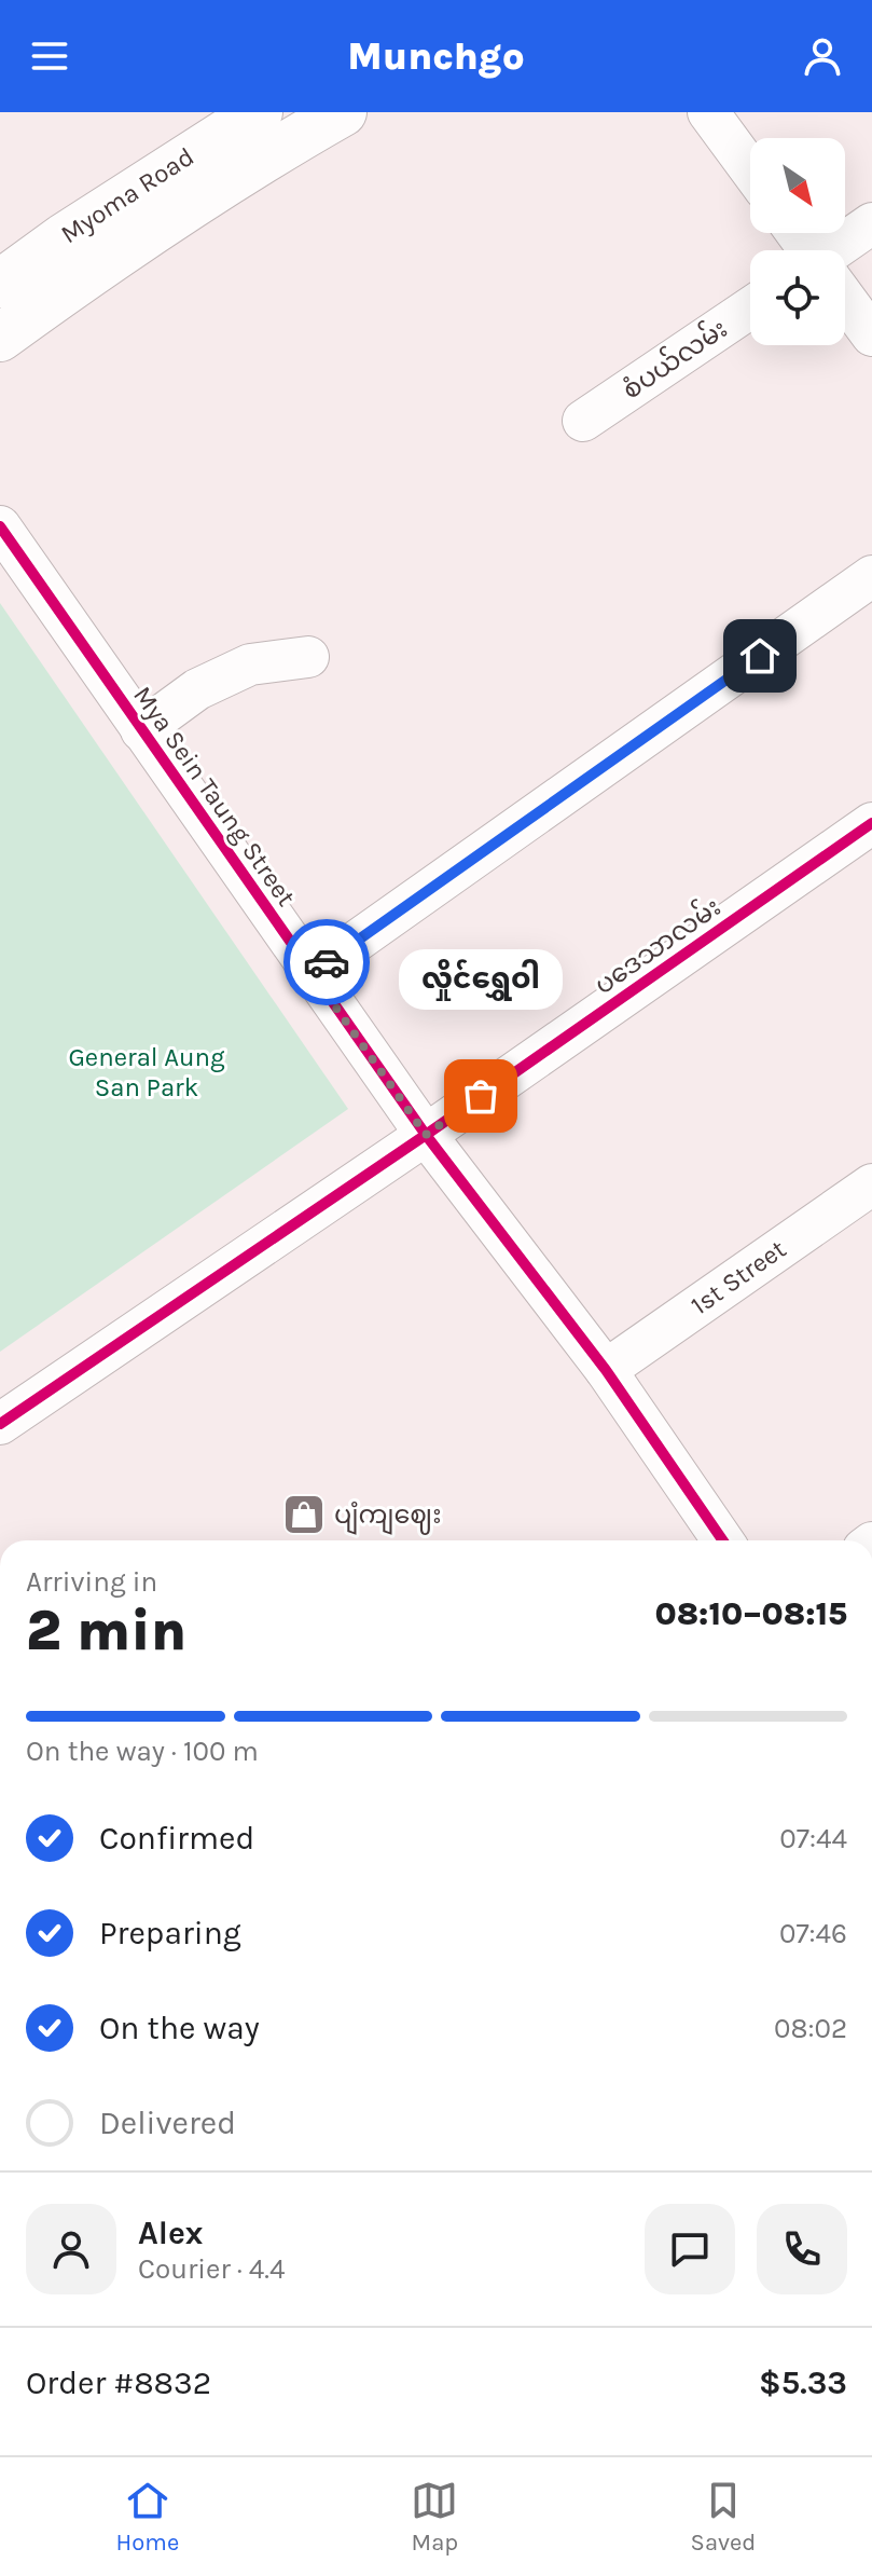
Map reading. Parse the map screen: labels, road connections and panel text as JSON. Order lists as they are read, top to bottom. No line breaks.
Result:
{"streets":{"main road":["Myoma Road"],"street":["စံပယ်လမ်း","Mya Sein Taung Street","ပဒေသာလမ်း","1st Street"]},"crossings":[["Mya Sein Taung Street","ပဒေသာလမ်း"],["Mya Sein Taung Street","1st Street"]],"parks":["General Aung San Park"],"places":{"other":["လှိုင်ရွှေဝါ"],"shop":["ပျံကျဈေး"]},"north":"bottom right","page":{"header":"Munchgo","bubble":"လှိုင်ရွှေဝါ","heading":["2 min","Arriving in","08:10–08:15"],"panel":["Alex","Courier · 4.4","Order #8832","$5.33"],"bar":"On the way · 100 m","list":[["Confirmed","07:44"],["Preparing","07:46"],["On the way","08:02"],"Delivered"],"tabs":["Home","Map","Saved"]}}
